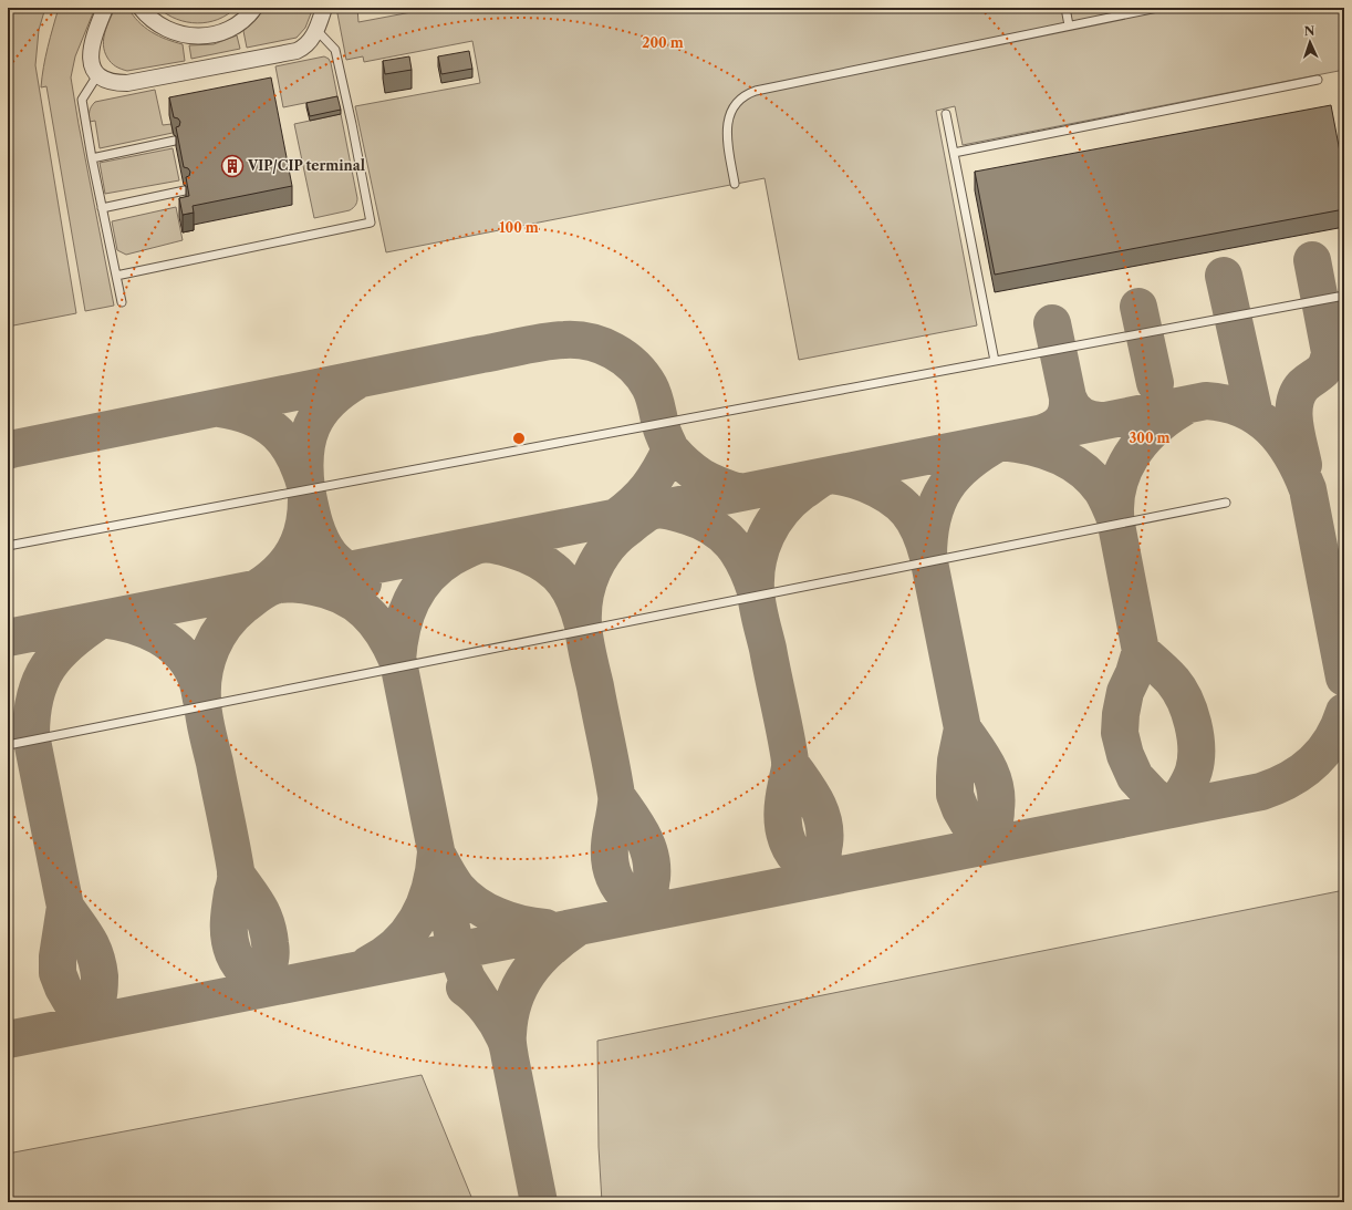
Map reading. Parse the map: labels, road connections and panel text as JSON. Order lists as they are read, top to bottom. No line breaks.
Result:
{"places":{"building":["VIP/CIP terminal"]},"north":"top","rings":["200 m","100 m","300 m"]}
